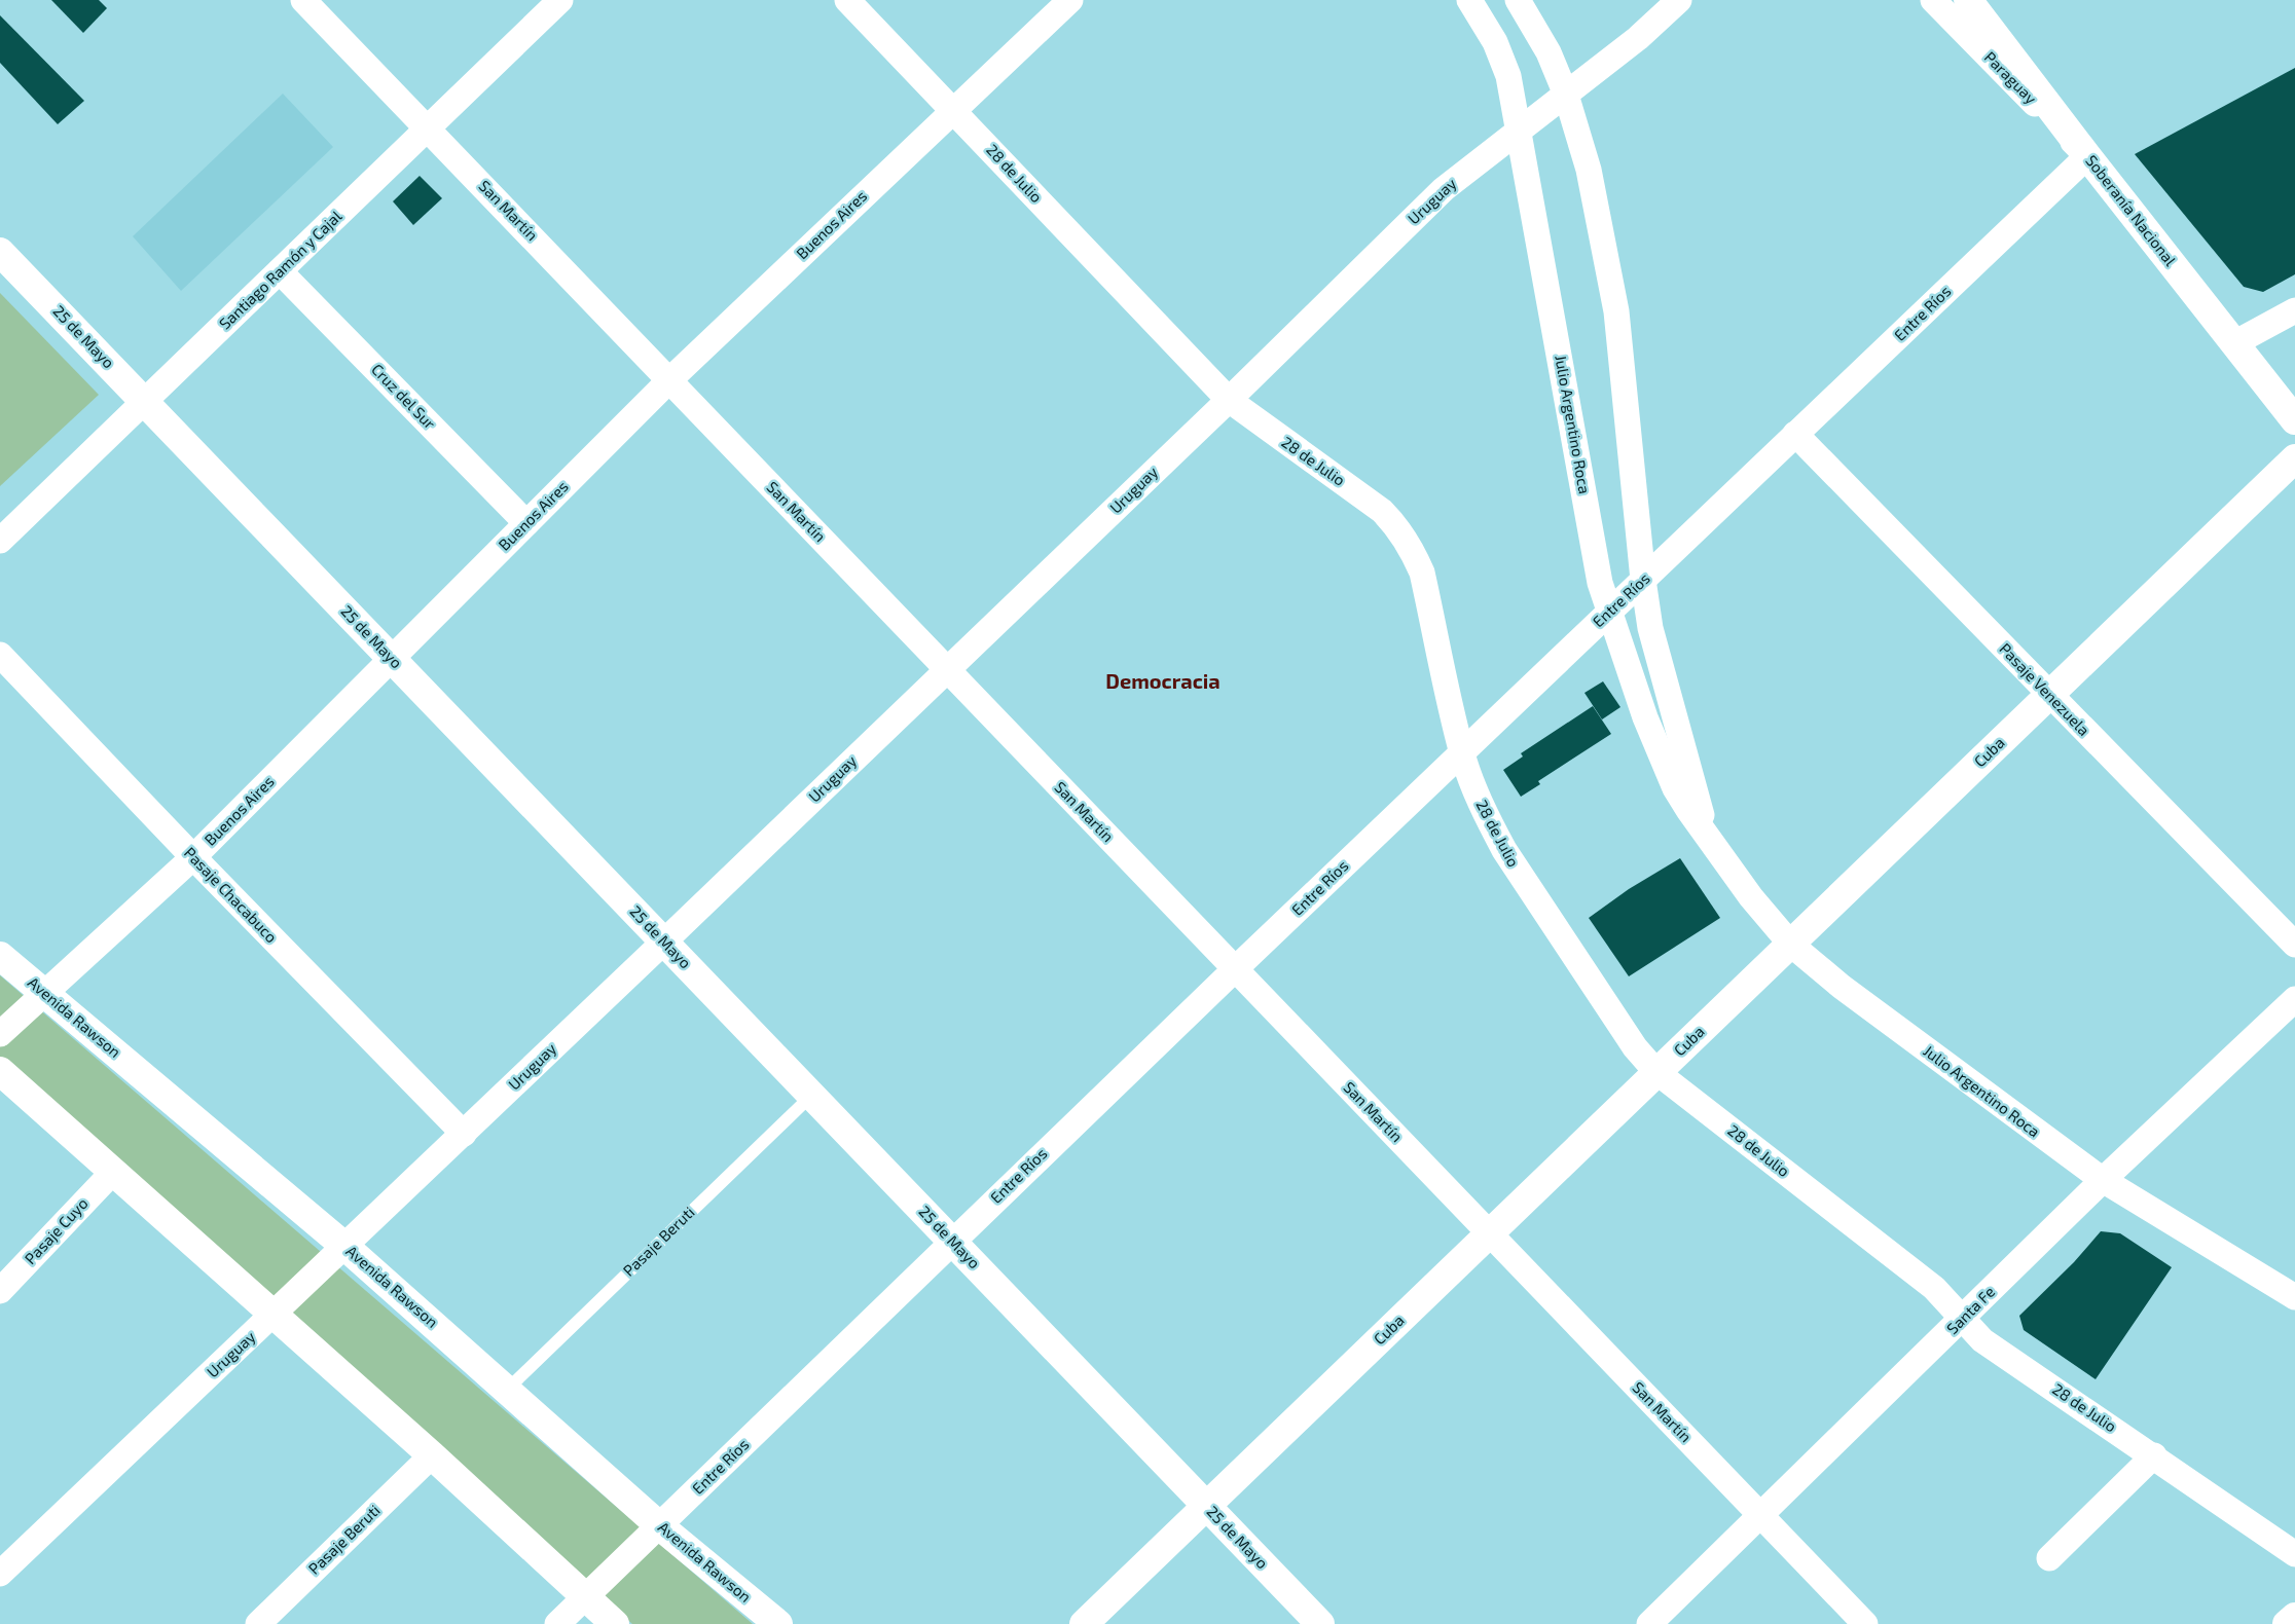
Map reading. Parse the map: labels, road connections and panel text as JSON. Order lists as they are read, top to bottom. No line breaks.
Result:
{"streets":{"street":["Paraguay","28 de Julio","Uruguay","San Martín","Soberanía Nacional","Buenos Aires","Santiago Ramón y Cajal","Entre Ríos","25 de Mayo","Cruz del Sur","Julio Argentino Roca","Pasaje Venezuela","Cuba","Pasaje Chacabuco","Avenida Rawson","Pasaje Cuyo","Pasaje Beruti","Santa Fe"]},"crossings":[["Paraguay","Soberanía Nacional"],["Paraguay","Entre Ríos"],["28 de Julio","Uruguay"],["28 de Julio","Buenos Aires"],["28 de Julio","Entre Ríos"],["28 de Julio","Cuba"],["28 de Julio","Santa Fe"],["Uruguay","San Martín"],["Uruguay","25 de Mayo"],["Uruguay","Julio Argentino Roca"],["Uruguay","Pasaje Chacabuco"],["Uruguay","Avenida Rawson"],["San Martín","Buenos Aires"],["San Martín","Santiago Ramón y Cajal"],["San Martín","Entre Ríos"],["San Martín","Cuba"],["San Martín","Santa Fe"],["Soberanía Nacional","Entre Ríos"],["Buenos Aires","25 de Mayo"],["Buenos Aires","Cruz del Sur"],["Buenos Aires","Pasaje Chacabuco"],["Buenos Aires","Avenida Rawson"],["Santiago Ramón y Cajal","25 de Mayo"],["Santiago Ramón y Cajal","Cruz del Sur"],["Entre Ríos","25 de Mayo"],["Entre Ríos","Julio Argentino Roca"],["Entre Ríos","Pasaje Venezuela"],["Entre Ríos","Avenida Rawson"],["25 de Mayo","Cuba"],["25 de Mayo","Pasaje Beruti"],["Julio Argentino Roca","Cuba"],["Julio Argentino Roca","Santa Fe"],["Pasaje Venezuela","Cuba"],["Avenida Rawson","Pasaje Beruti"]],"districts":["Democracia"]}
